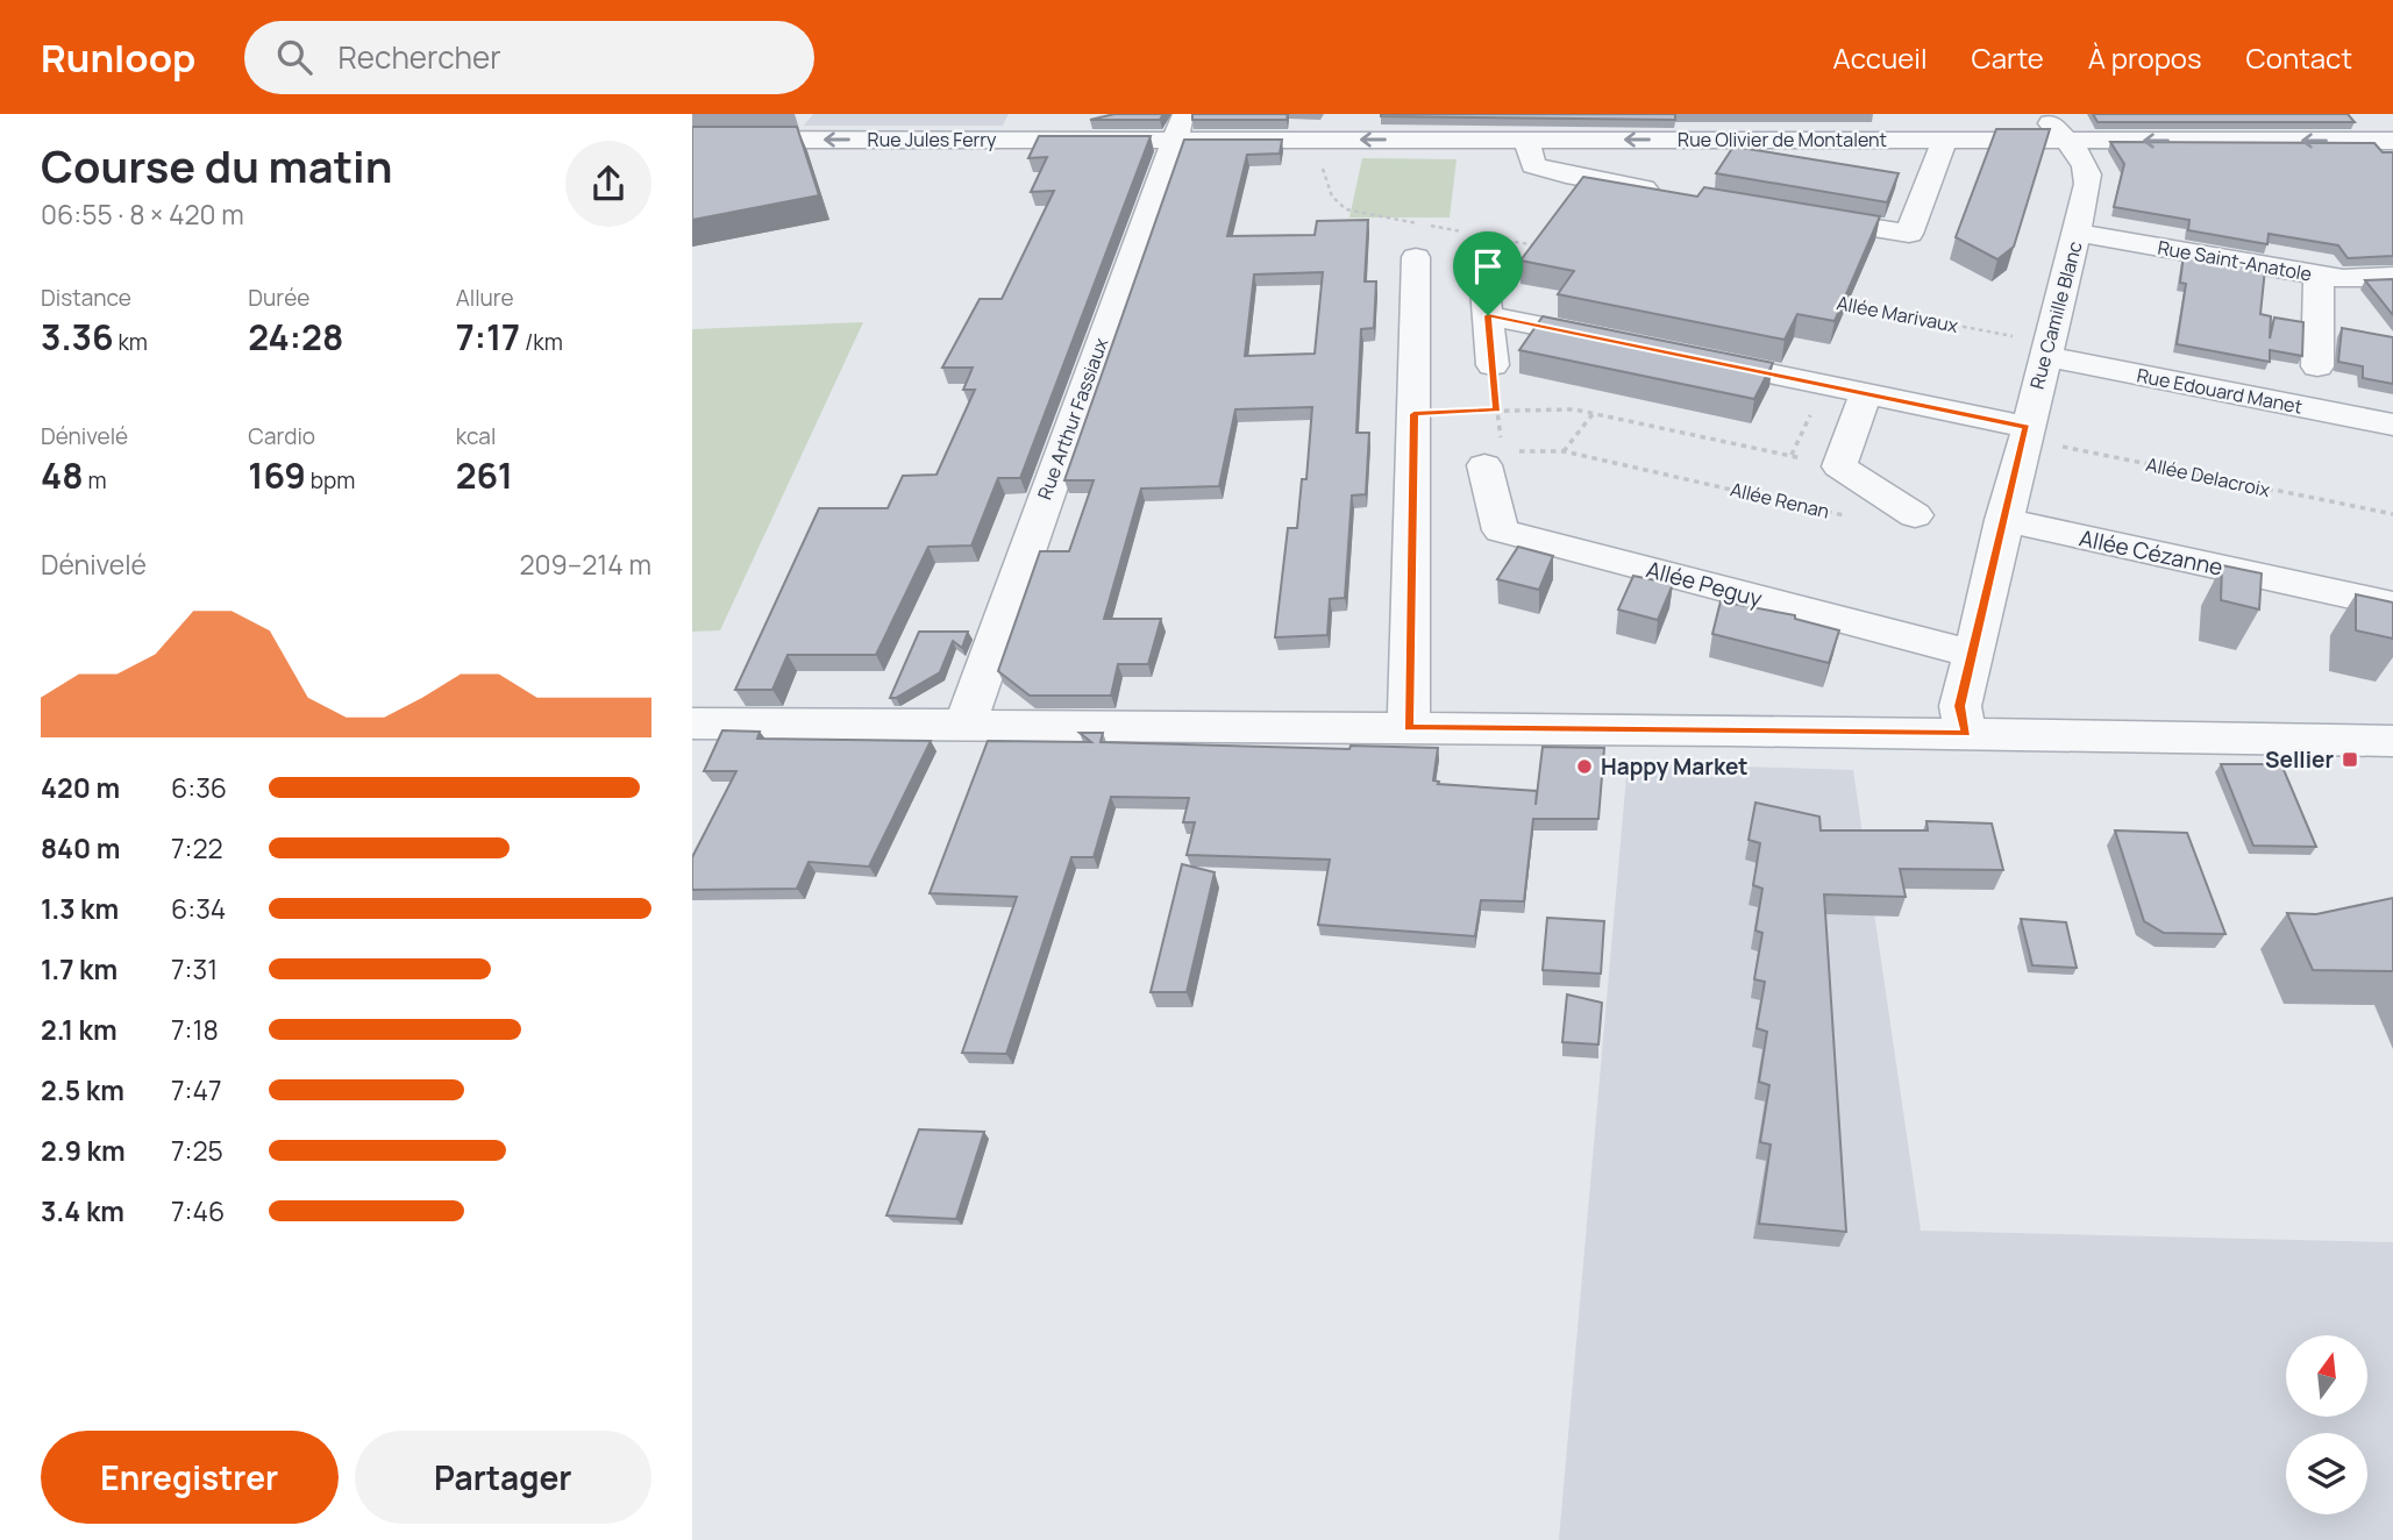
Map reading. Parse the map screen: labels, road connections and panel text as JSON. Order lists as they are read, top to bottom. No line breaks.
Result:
{"streets":{"street":["Rue Jules Ferry","Rue Olivier de Montalent","Rue Saint-Anatole","Rue Camille Blanc","Rue Edouard Manet","Rue Arthur Fassiaux","Allée Cézanne","Allée Peguy"],"path":["Allée Marivaux","Allée Delacroix","Allée Renan"]},"crossings":[["Rue Jules Ferry","Rue Olivier de Montalent"],["Rue Jules Ferry","Rue Arthur Fassiaux"],["Rue Olivier de Montalent","Rue Camille Blanc"],["Rue Olivier de Montalent","Rue Arthur Fassiaux"],["Rue Saint-Anatole","Rue Camille Blanc"],["Allée Marivaux","Rue Camille Blanc"],["Allée Marivaux","Rue Edouard Manet"],["Rue Camille Blanc","Rue Edouard Manet"],["Rue Camille Blanc","Allée Delacroix"],["Rue Camille Blanc","Allée Cézanne"],["Rue Camille Blanc","Allée Peguy"],["Allée Renan","Allée Peguy"]],"one_way":["Rue Jules Ferry"],"places":{"transit":["Sellier"],"other":["Happy Market"]},"north":"top","page":{"header":"Runloop","search":"Rechercher","nav":["Accueil","Carte","À propos","Contact"],"heading":["Course du matin","06:55 · 8 × 420 m"],"stats":[["Distance","3.36 km"],["Durée","24:28"],["Allure","7:17 /km"],["Dénivelé","48 m"],["Cardio","169 bpm"],["kcal","261"]],"chart":["Dénivelé","209–214 m"],"list":[{"name":"420 m","note":"6:36"},{"name":"840 m","note":"7:22"},{"name":"1.3 km","note":"6:34"},{"name":"1.7 km","note":"7:31"},{"name":"2.1 km","note":"7:18"},{"name":"2.5 km","note":"7:47"},{"name":"2.9 km","note":"7:25"},{"name":"3.4 km","note":"7:46"}],"buttons":["Enregistrer","Partager"]}}
